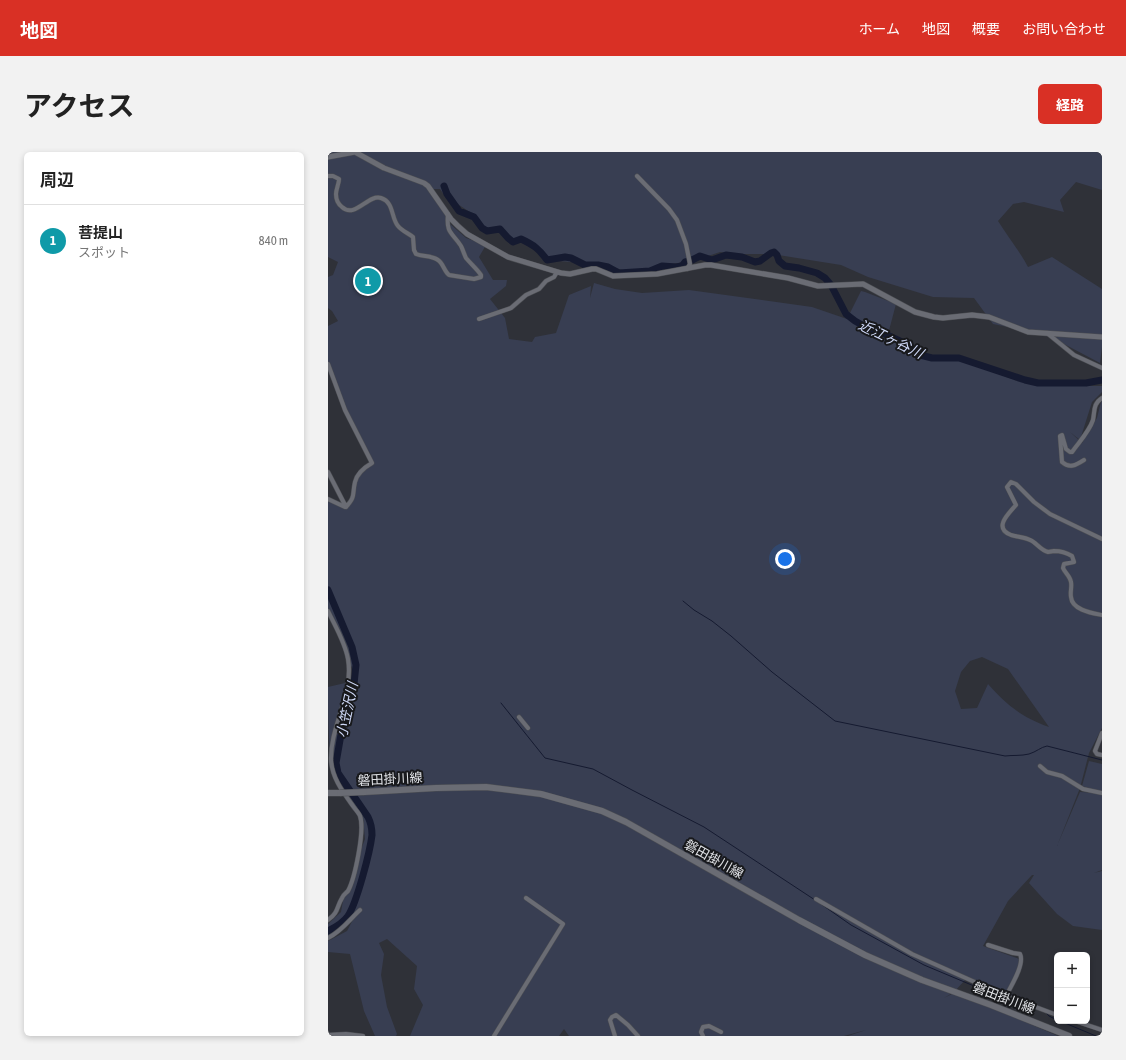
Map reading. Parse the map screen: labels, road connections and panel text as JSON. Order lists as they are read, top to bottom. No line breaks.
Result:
{"streets":{"main road":["磐田掛川線"]},"water":["近江ヶ谷川","小笠沢川"],"page":{"header":"地図","nav":["ホーム","地図","概要","お問い合わせ"],"title":"アクセス","buttons":"経路","heading":"周辺","list":[{"mark":"1","name":"菩提山","note":"スポット","value":"840 m"}],"pins":"1","map_buttons":["+","−"]}}
